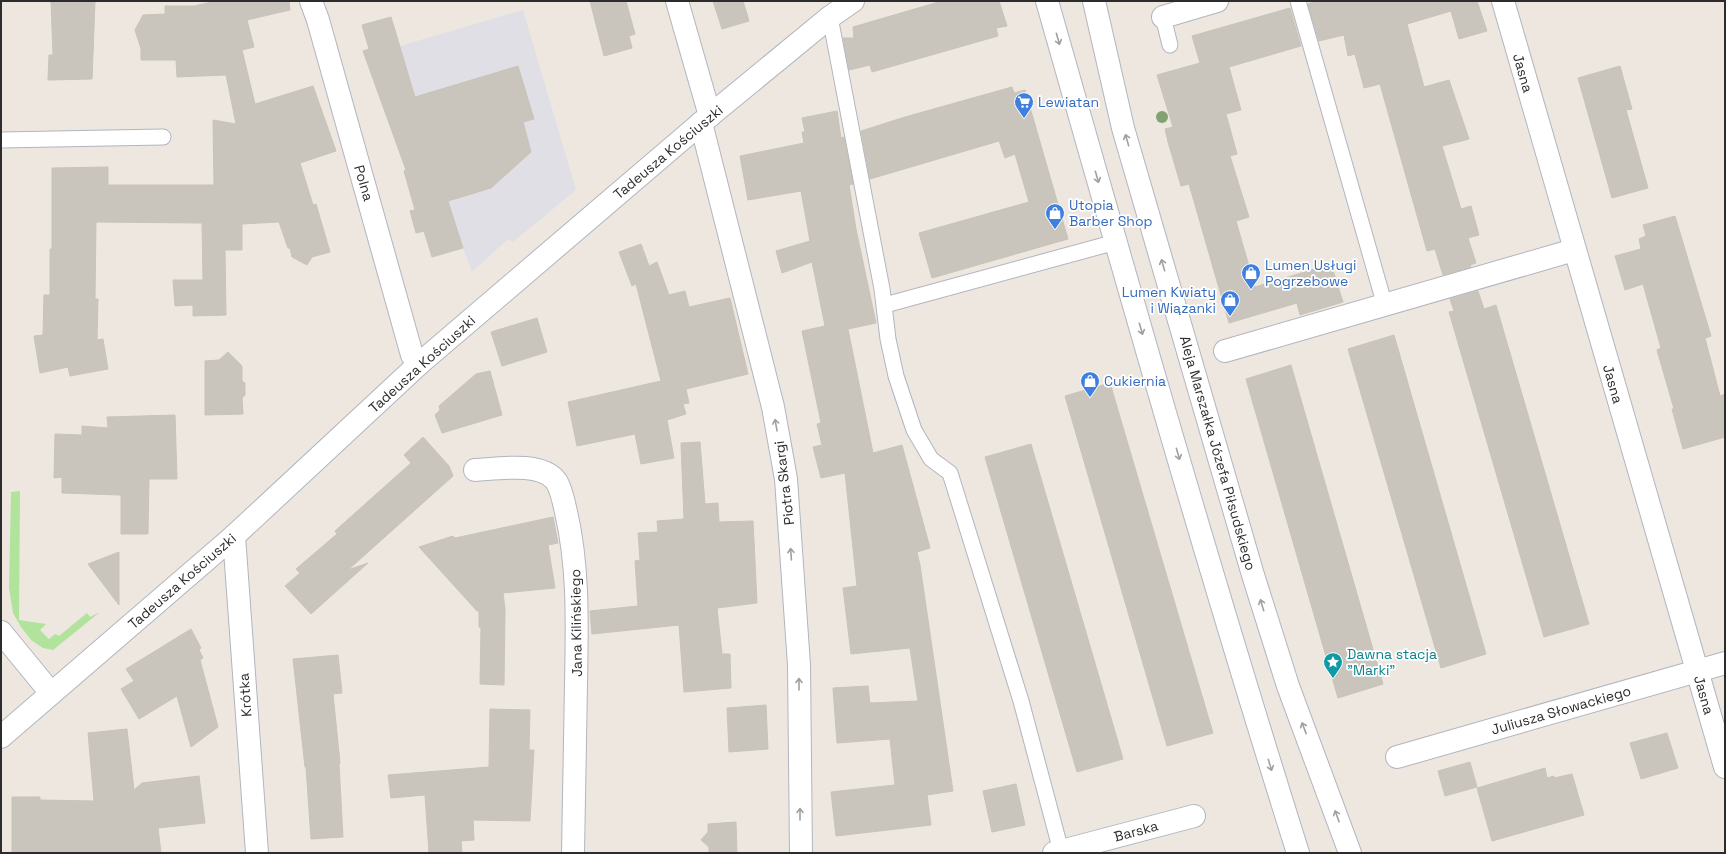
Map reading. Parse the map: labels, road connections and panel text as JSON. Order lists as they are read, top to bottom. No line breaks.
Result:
{"streets":{"street":["Jasna","Tadeusza Kościuszki","Polna","Aleja Marszałka Józefa Piłsudskiego","Piotra Skargi","Jana Kilińskiego","Krótka","Juliusza Słowackiego","Barska"]},"crossings":[["Jasna","Juliusza Słowackiego"],["Tadeusza Kościuszki","Polna"],["Tadeusza Kościuszki","Piotra Skargi"],["Tadeusza Kościuszki","Krótka"]],"one_way":["Piotra Skargi"],"places":{"supermarket":["Lewiatan"],"shop":["Utopia Barber Shop","Lumen Usługi Pogrzebowe","Lumen Kwiaty i Wiązanki","Cukiernia"],"place":["Dawna stacja \"Marki\""]}}
